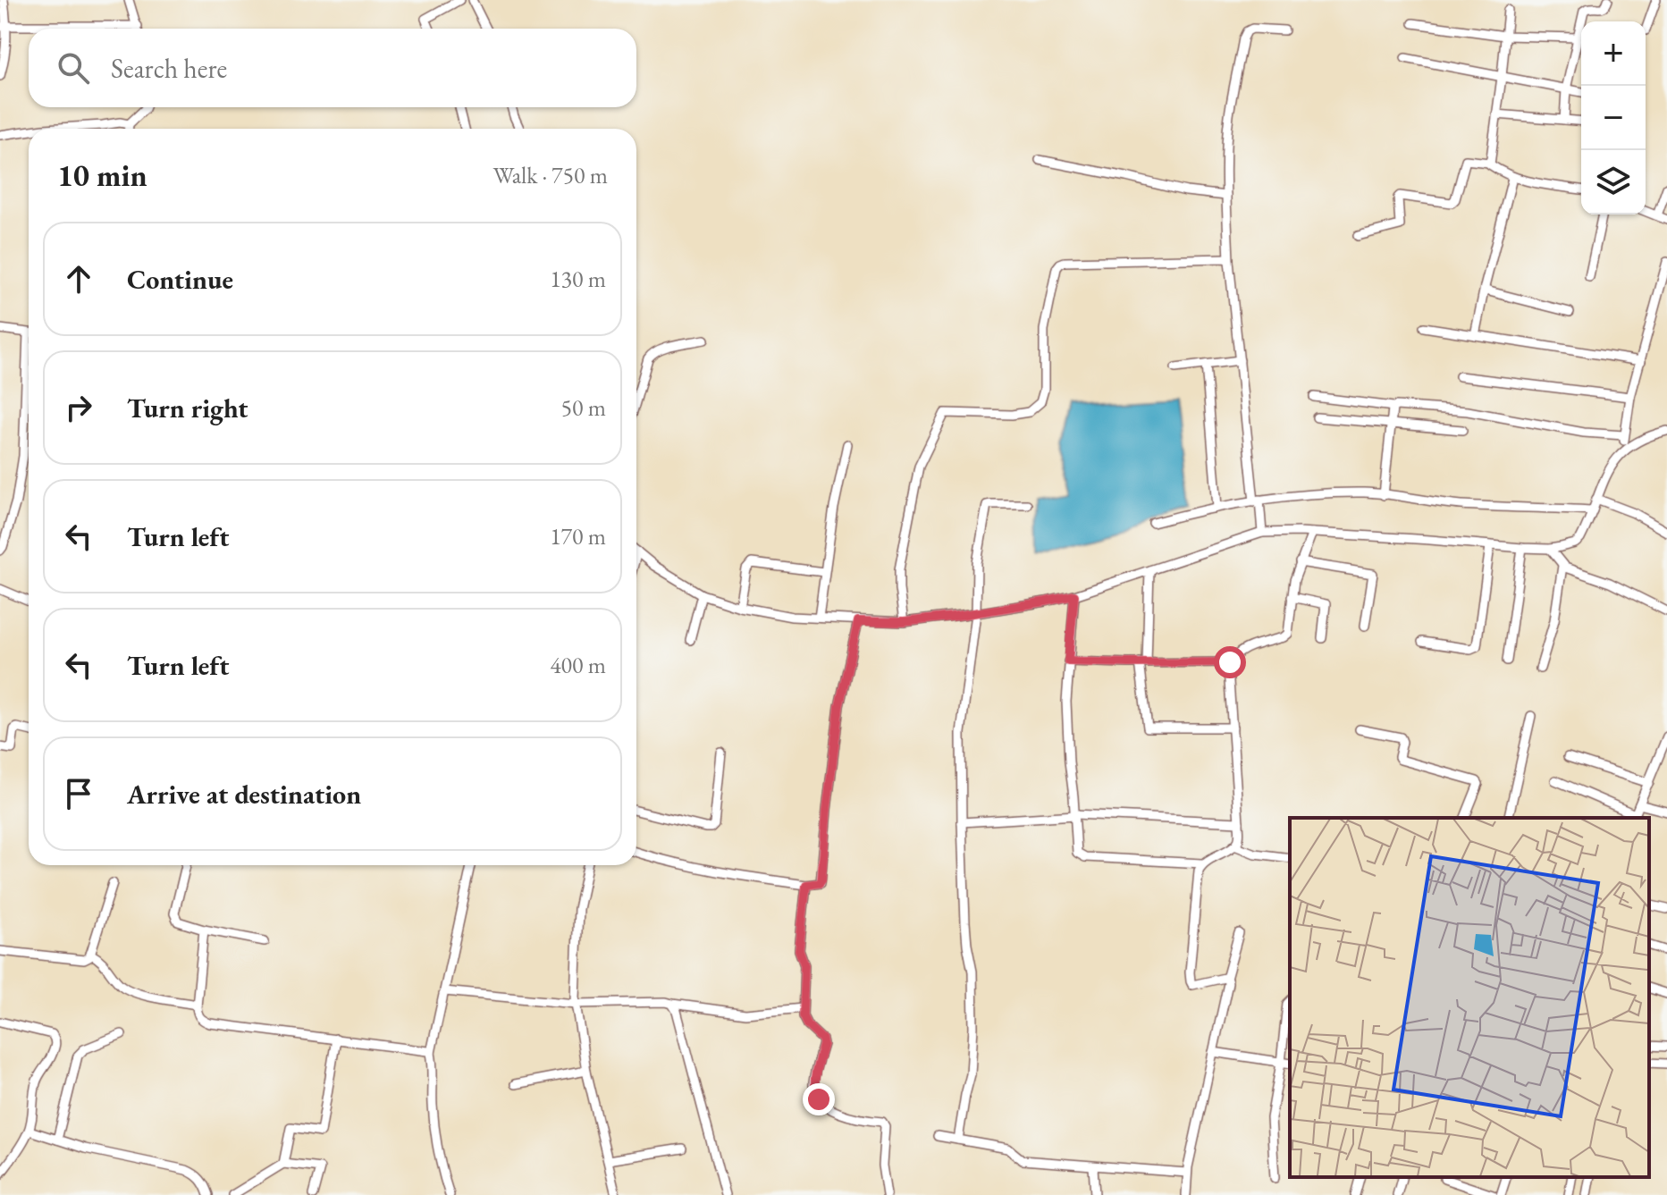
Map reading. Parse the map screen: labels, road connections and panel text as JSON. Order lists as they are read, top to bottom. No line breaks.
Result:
{"page":{"map_buttons":["+","−"],"search":"Search here","heading":["10 min","Walk · 750 m"],"list":[["Continue","130 m"],["Turn right","50 m"],["Turn left","170 m"],["Turn left","400 m"],"Arrive at destination"]}}
